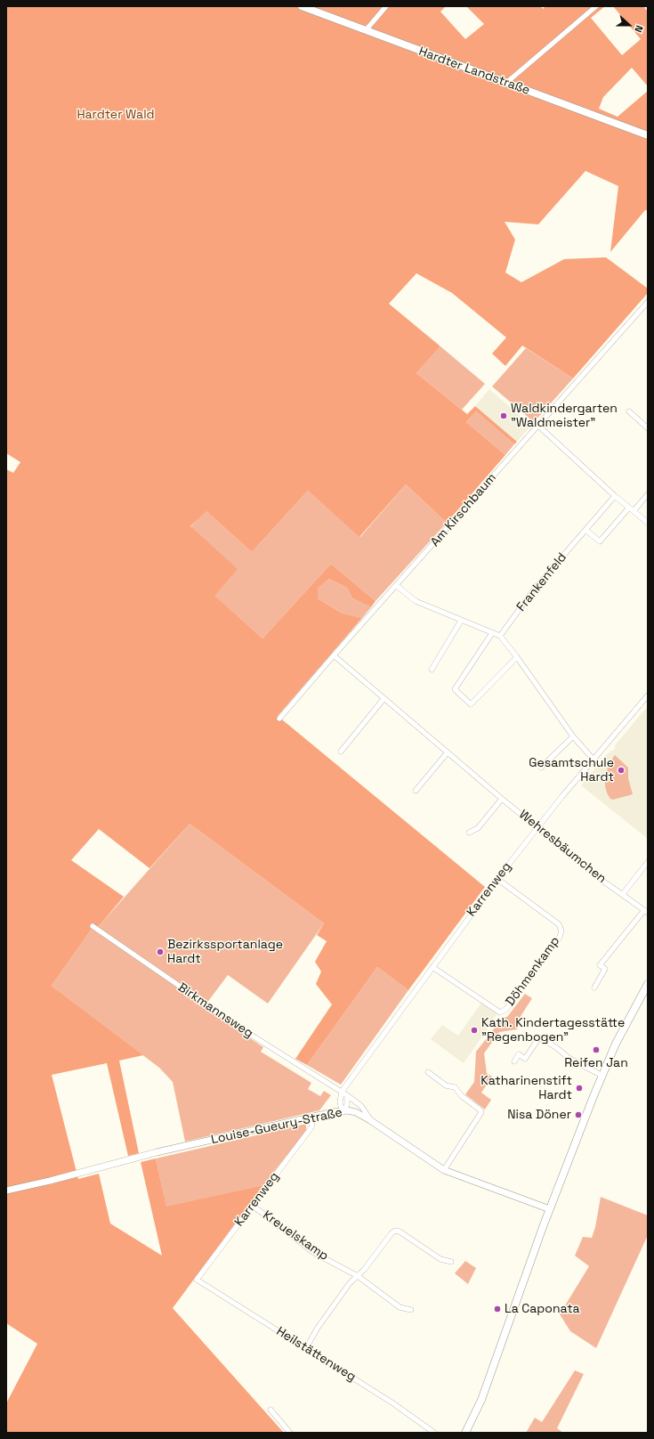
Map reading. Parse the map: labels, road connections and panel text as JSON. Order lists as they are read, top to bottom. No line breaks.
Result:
{"streets":{"main road":["Hardter Landstraße"],"street":["Am Kirschbaum","Frankenfeld","Wehresbäumchen","Karrenweg","Döhmenkamp","Birkmannsweg","Louise-Gueury-Straße","Kreuelskamp","Heilstättenweg"]},"crossings":[["Am Kirschbaum","Wehresbäumchen"],["Wehresbäumchen","Karrenweg"],["Karrenweg","Döhmenkamp"],["Karrenweg","Birkmannsweg"],["Karrenweg","Louise-Gueury-Straße"],["Karrenweg","Kreuelskamp"],["Karrenweg","Heilstättenweg"]],"parks":["Hardter Wald"],"places":["Waldkindergarten \"Waldmeister\"","Gesamtschule Hardt","Bezirkssportanlage Hardt","Kath. Kindertagesstätte \"Regenbogen\"","Reifen Jan","Katharinenstift Hardt","Nisa Döner","La Caponata"],"north":"right"}
